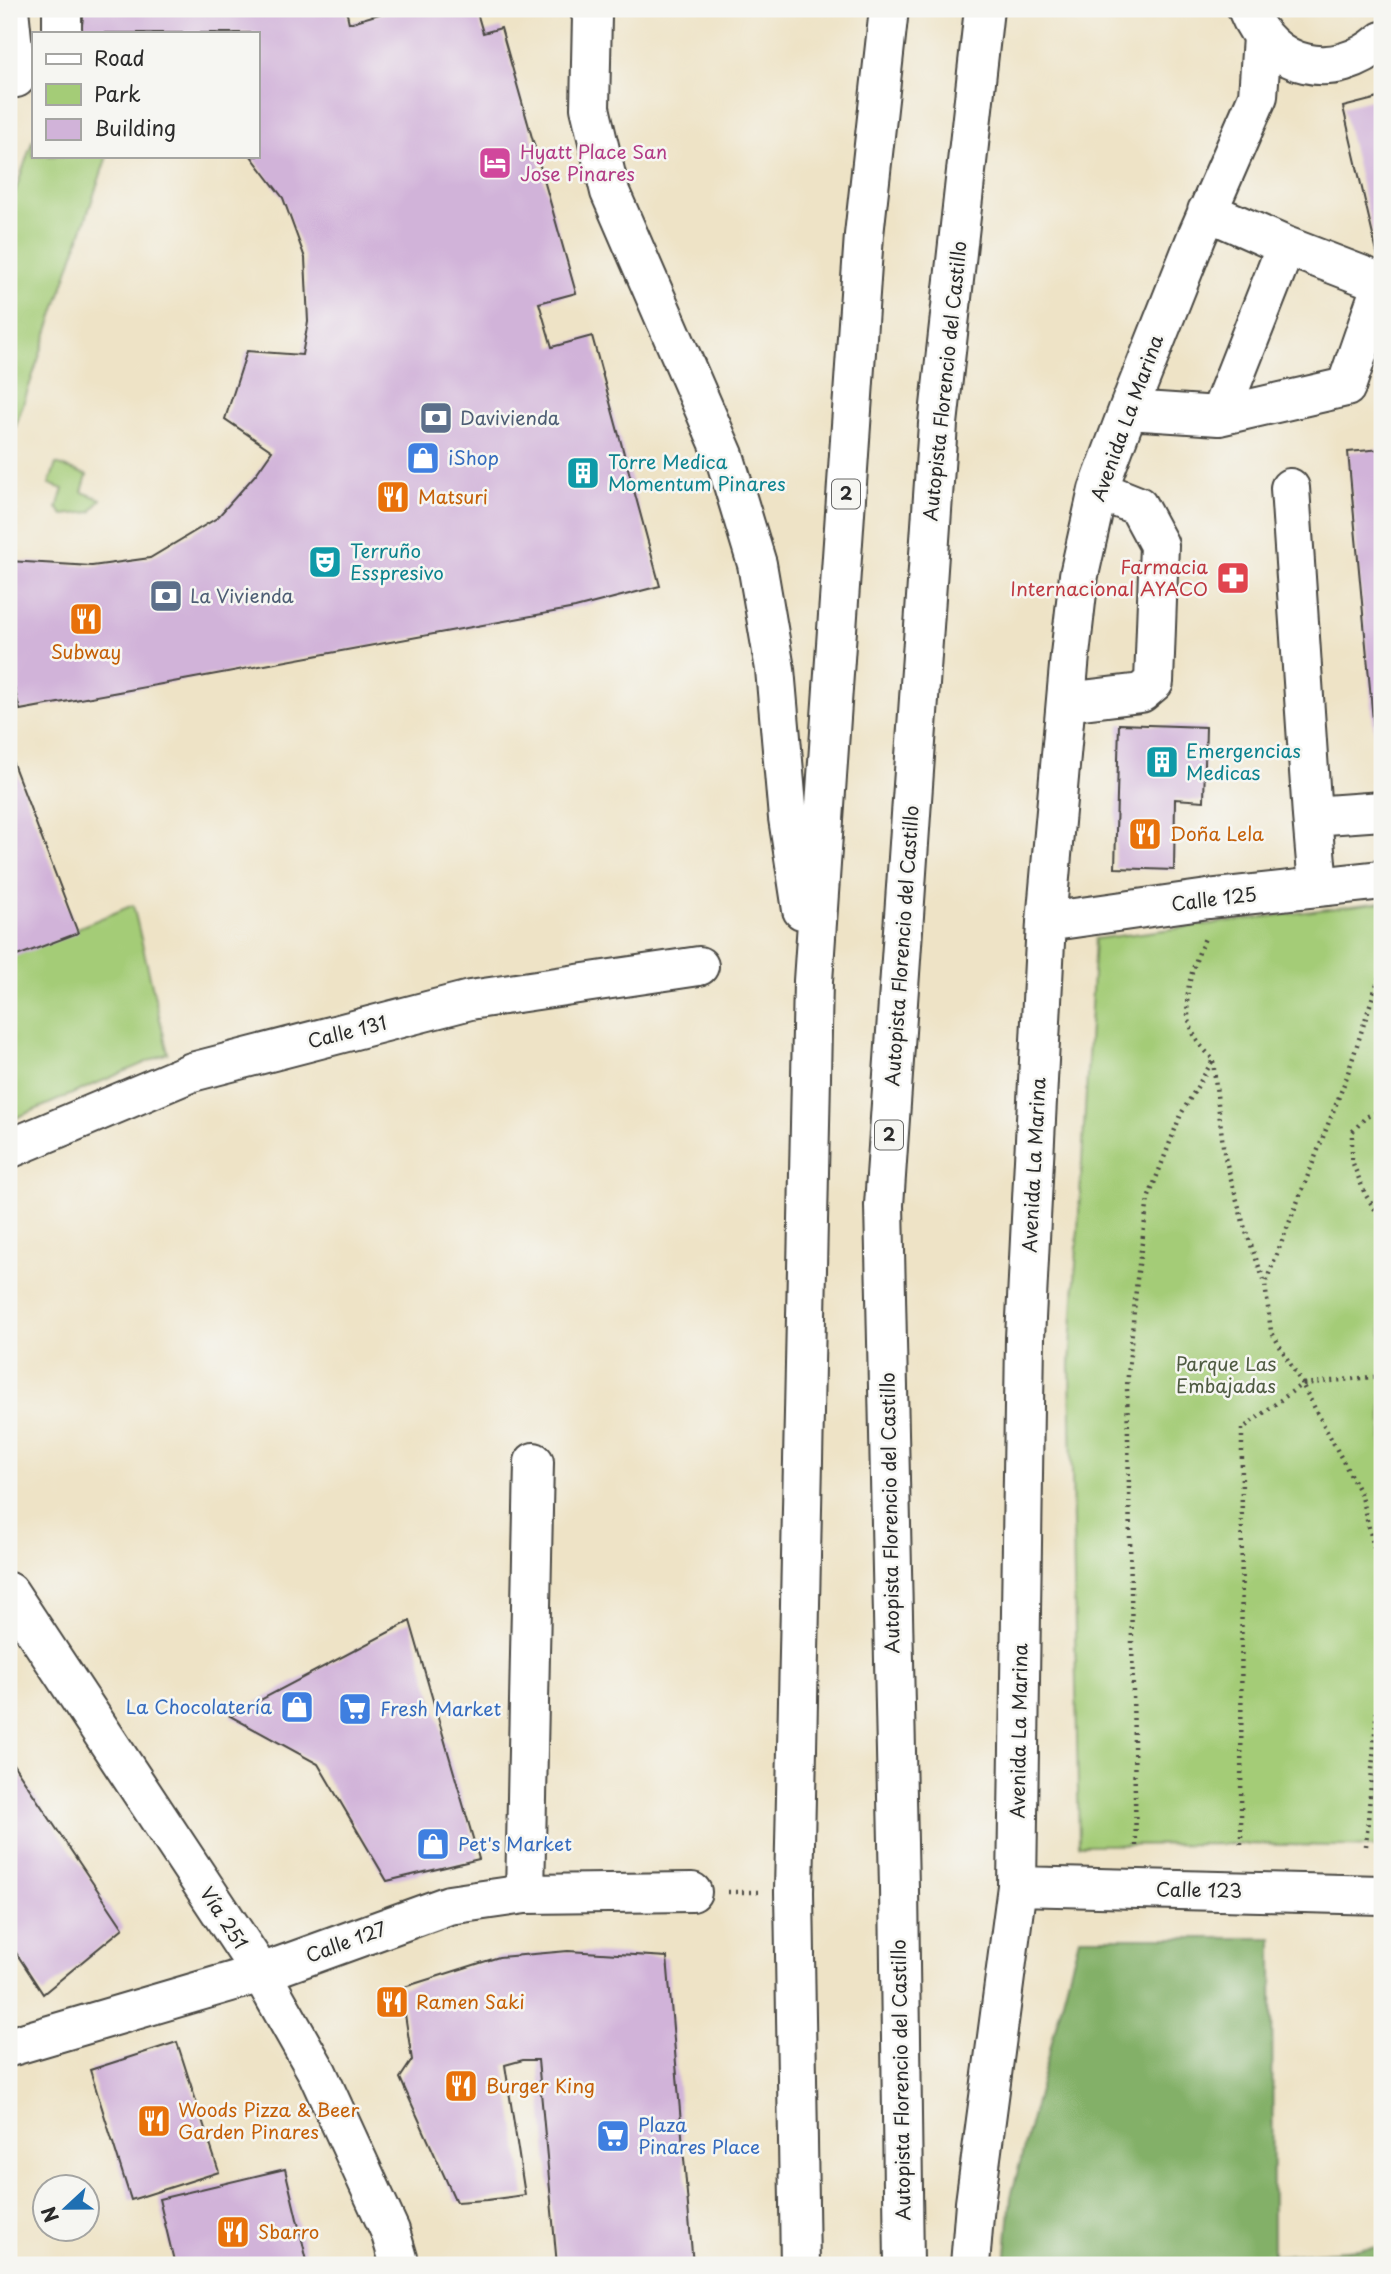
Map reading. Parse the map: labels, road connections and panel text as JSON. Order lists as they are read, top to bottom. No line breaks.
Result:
{"streets":{"main road":["Autopista Florencio del Castillo","Avenida La Marina","2","Calle 125","Calle 131","Calle 123","Vía 251","Calle 127"]},"crossings":[["Avenida La Marina","Calle 125"],["Avenida La Marina","Calle 123"],["Vía 251","Calle 127"]],"parks":["Parque Las Embajadas"],"places":{"hotel":["Hyatt Place San Jose Pinares"],"bank":["Davivienda","La Vivienda"],"shop":["iShop","La Chocolatería","Pet's Market"],"building":["Torre Medica Momentum Pinares","Emergencias Medicas"],"restaurant":["Matsuri","Subway","Doña Lela","Ramen Saki","Burger King","Woods Pizza & Beer Garden Pinares","Sbarro"],"theatre":["Terruño Esspresivo"],"pharmacy":["Farmacia Internacional AYACO"],"supermarket":["Fresh Market","Plaza Pinares Place"]},"legend":["Road","Park","Building"],"north":"left"}
